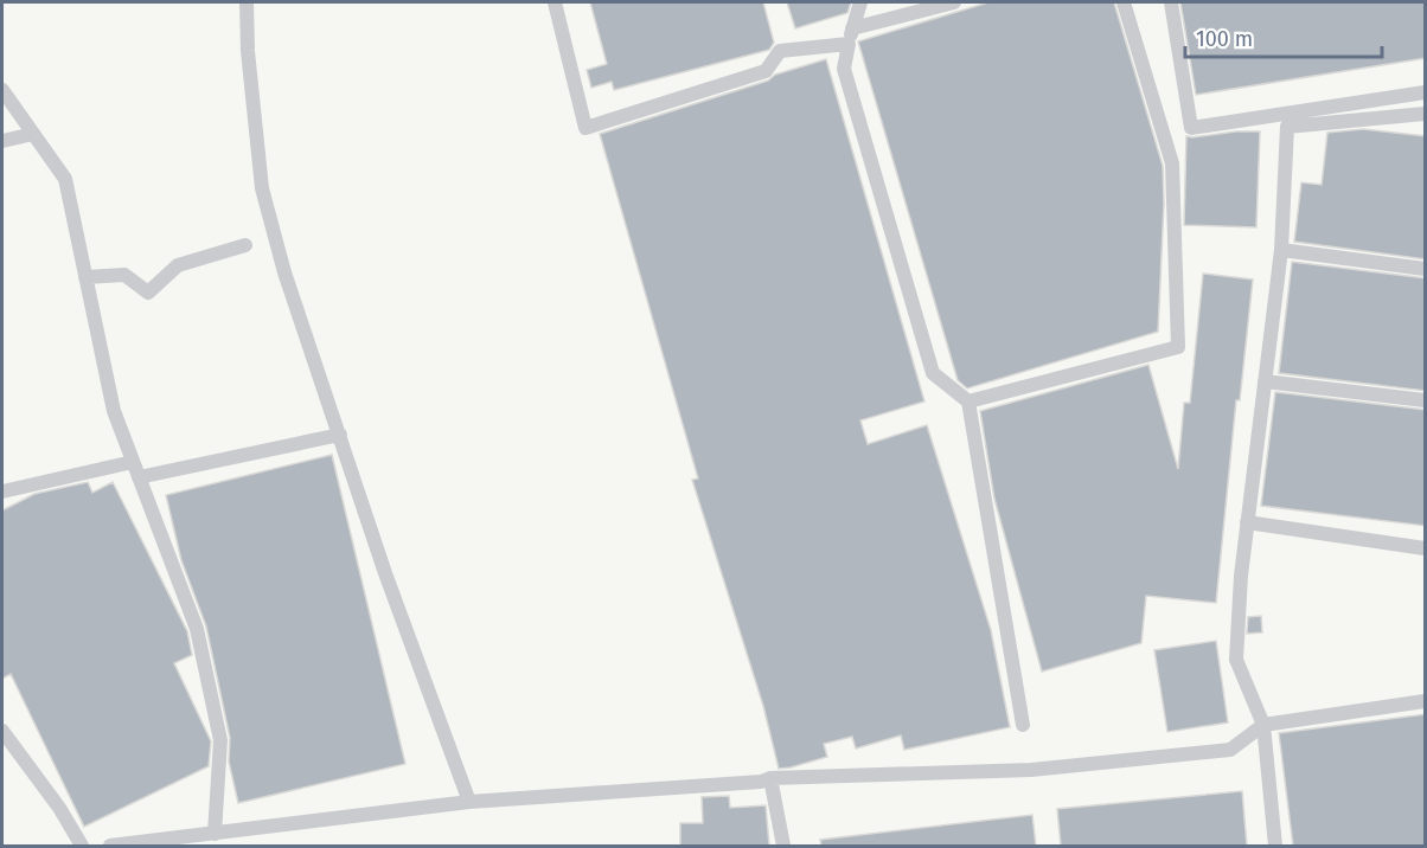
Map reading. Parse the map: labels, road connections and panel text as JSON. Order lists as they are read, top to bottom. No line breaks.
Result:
{"scale_bar":"100 m"}
